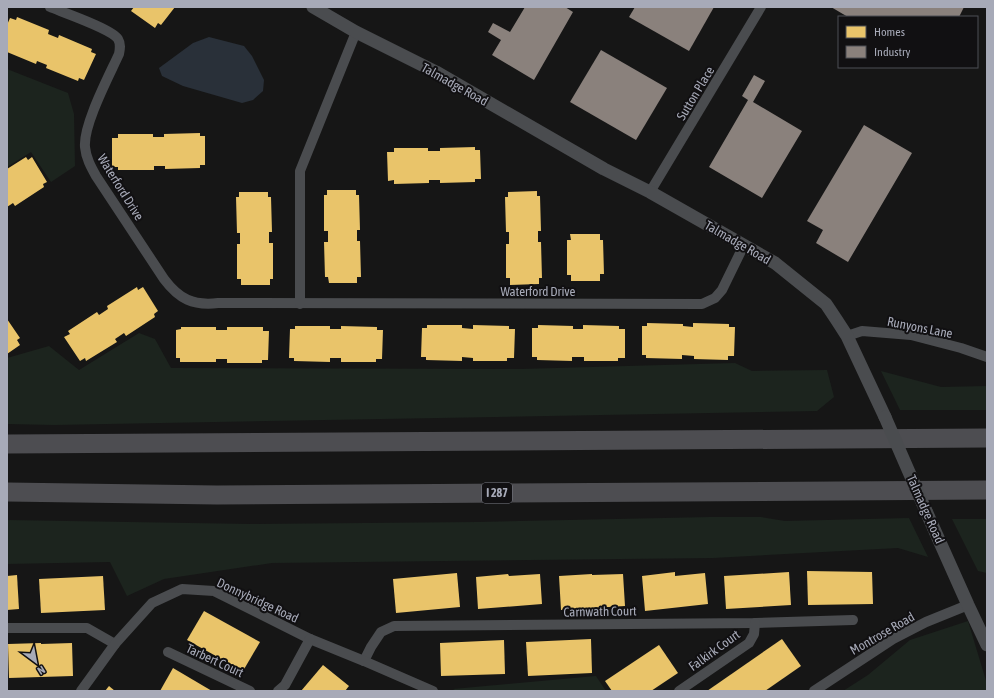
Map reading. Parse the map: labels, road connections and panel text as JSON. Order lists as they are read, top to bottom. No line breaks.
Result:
{"streets":{"highway":["I 287"],"street":["Talmadge Road","Sutton Place","Waterford Drive","Runyons Lane","Donnybridge Road","Carnwath Court","Montrose Road","Falkirk Court","Tarbert Court"]},"crossings":[["Talmadge Road","Sutton Place"],["Talmadge Road","Waterford Drive"],["Talmadge Road","Runyons Lane"],["Talmadge Road","Montrose Road"],["Donnybridge Road","Carnwath Court"],["Carnwath Court","Falkirk Court"]],"legend":["Homes","Industry"],"north":"bottom right"}
